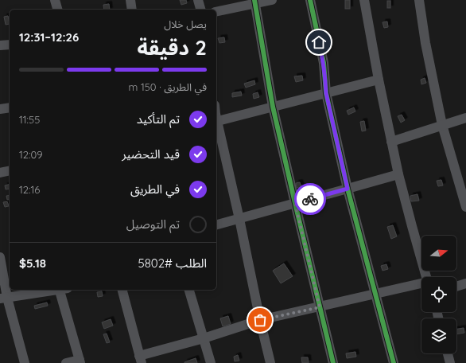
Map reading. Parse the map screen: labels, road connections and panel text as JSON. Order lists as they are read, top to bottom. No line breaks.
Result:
{"north":"right","page":{"heading":["2 دقيقة","يصل خلال","12:26–12:31"],"panel":["الطلب #5802","$5.18"],"bar":"في الطريق · 150 m","list":[["تم التأكيد","11:55"],["قيد التحضير","12:09"],["في الطريق","12:16"],"تم التوصيل"]}}
